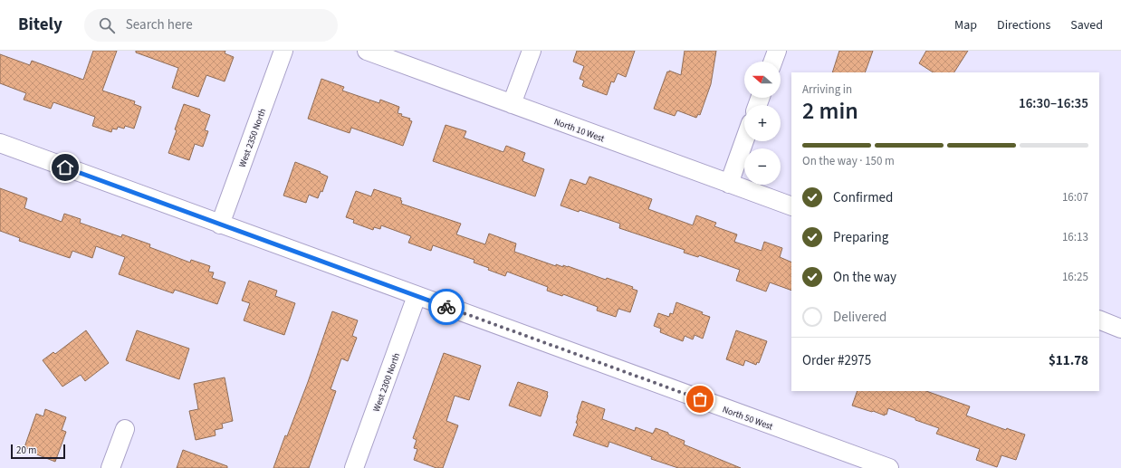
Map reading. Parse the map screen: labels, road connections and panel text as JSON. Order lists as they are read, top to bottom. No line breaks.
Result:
{"streets":{"street":["North 10 West","West 2350 North","West 2300 North","North 50 West"]},"crossings":[["West 2350 North","North 50 West"],["West 2300 North","North 50 West"]],"scale_bar":"20 m","north":"left","page":{"header":"Bitely","search":"Search here","nav":["Map","Directions","Saved"],"map_buttons":["+","−"],"heading":["2 min","Arriving in","16:30–16:35"],"panel":["Order #2975","$11.78"],"bar":"On the way · 150 m","list":[["Confirmed","16:07"],["Preparing","16:13"],["On the way","16:25"],"Delivered"],"scale":"20 m"}}
